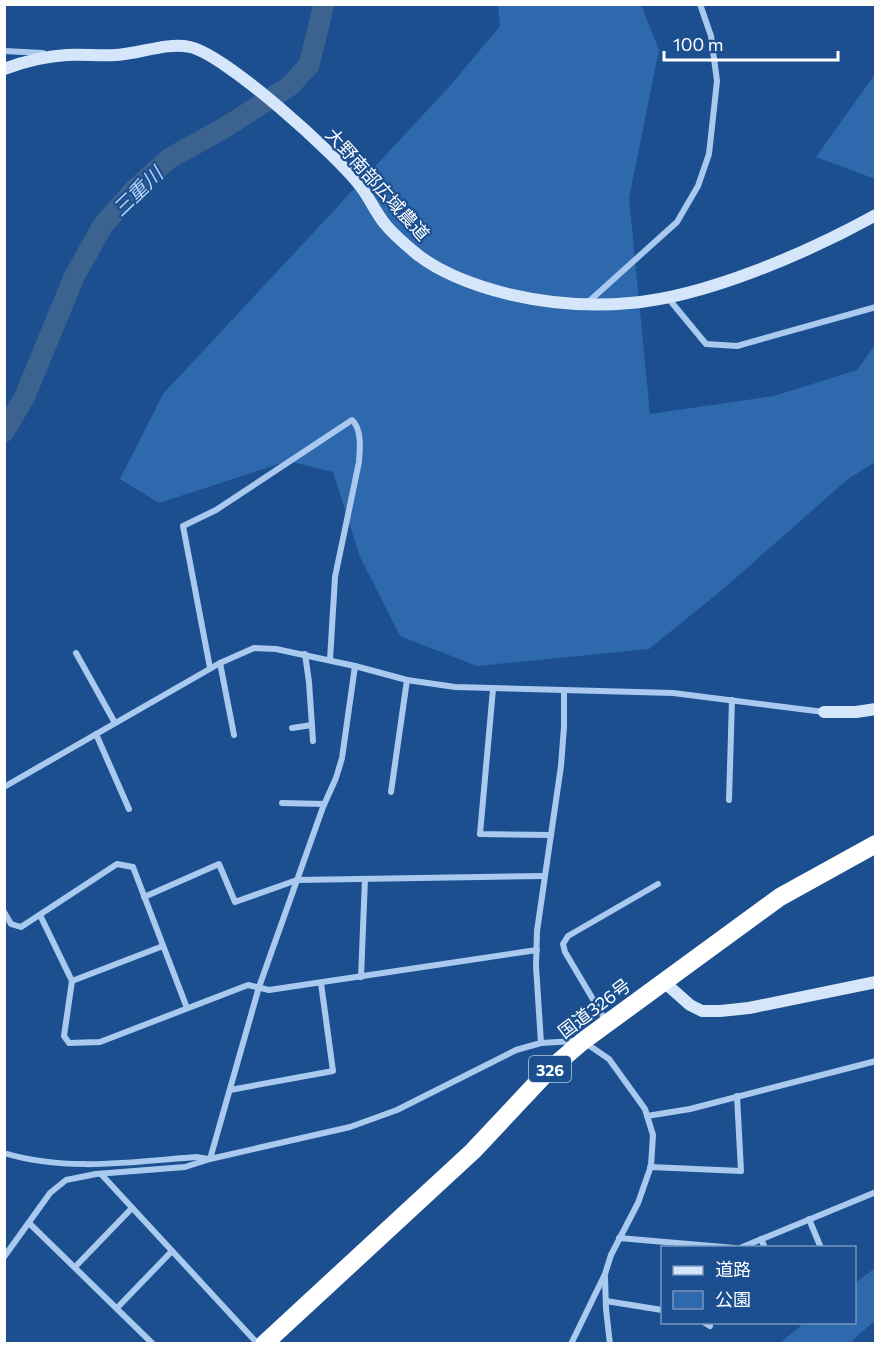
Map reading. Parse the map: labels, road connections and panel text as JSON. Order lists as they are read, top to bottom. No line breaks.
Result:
{"streets":{"highway":["国道326号","326"],"street":["大野南部広域農道"]},"water":["三重川"],"legend":["道路","公園"],"scale_bar":"100 m"}
